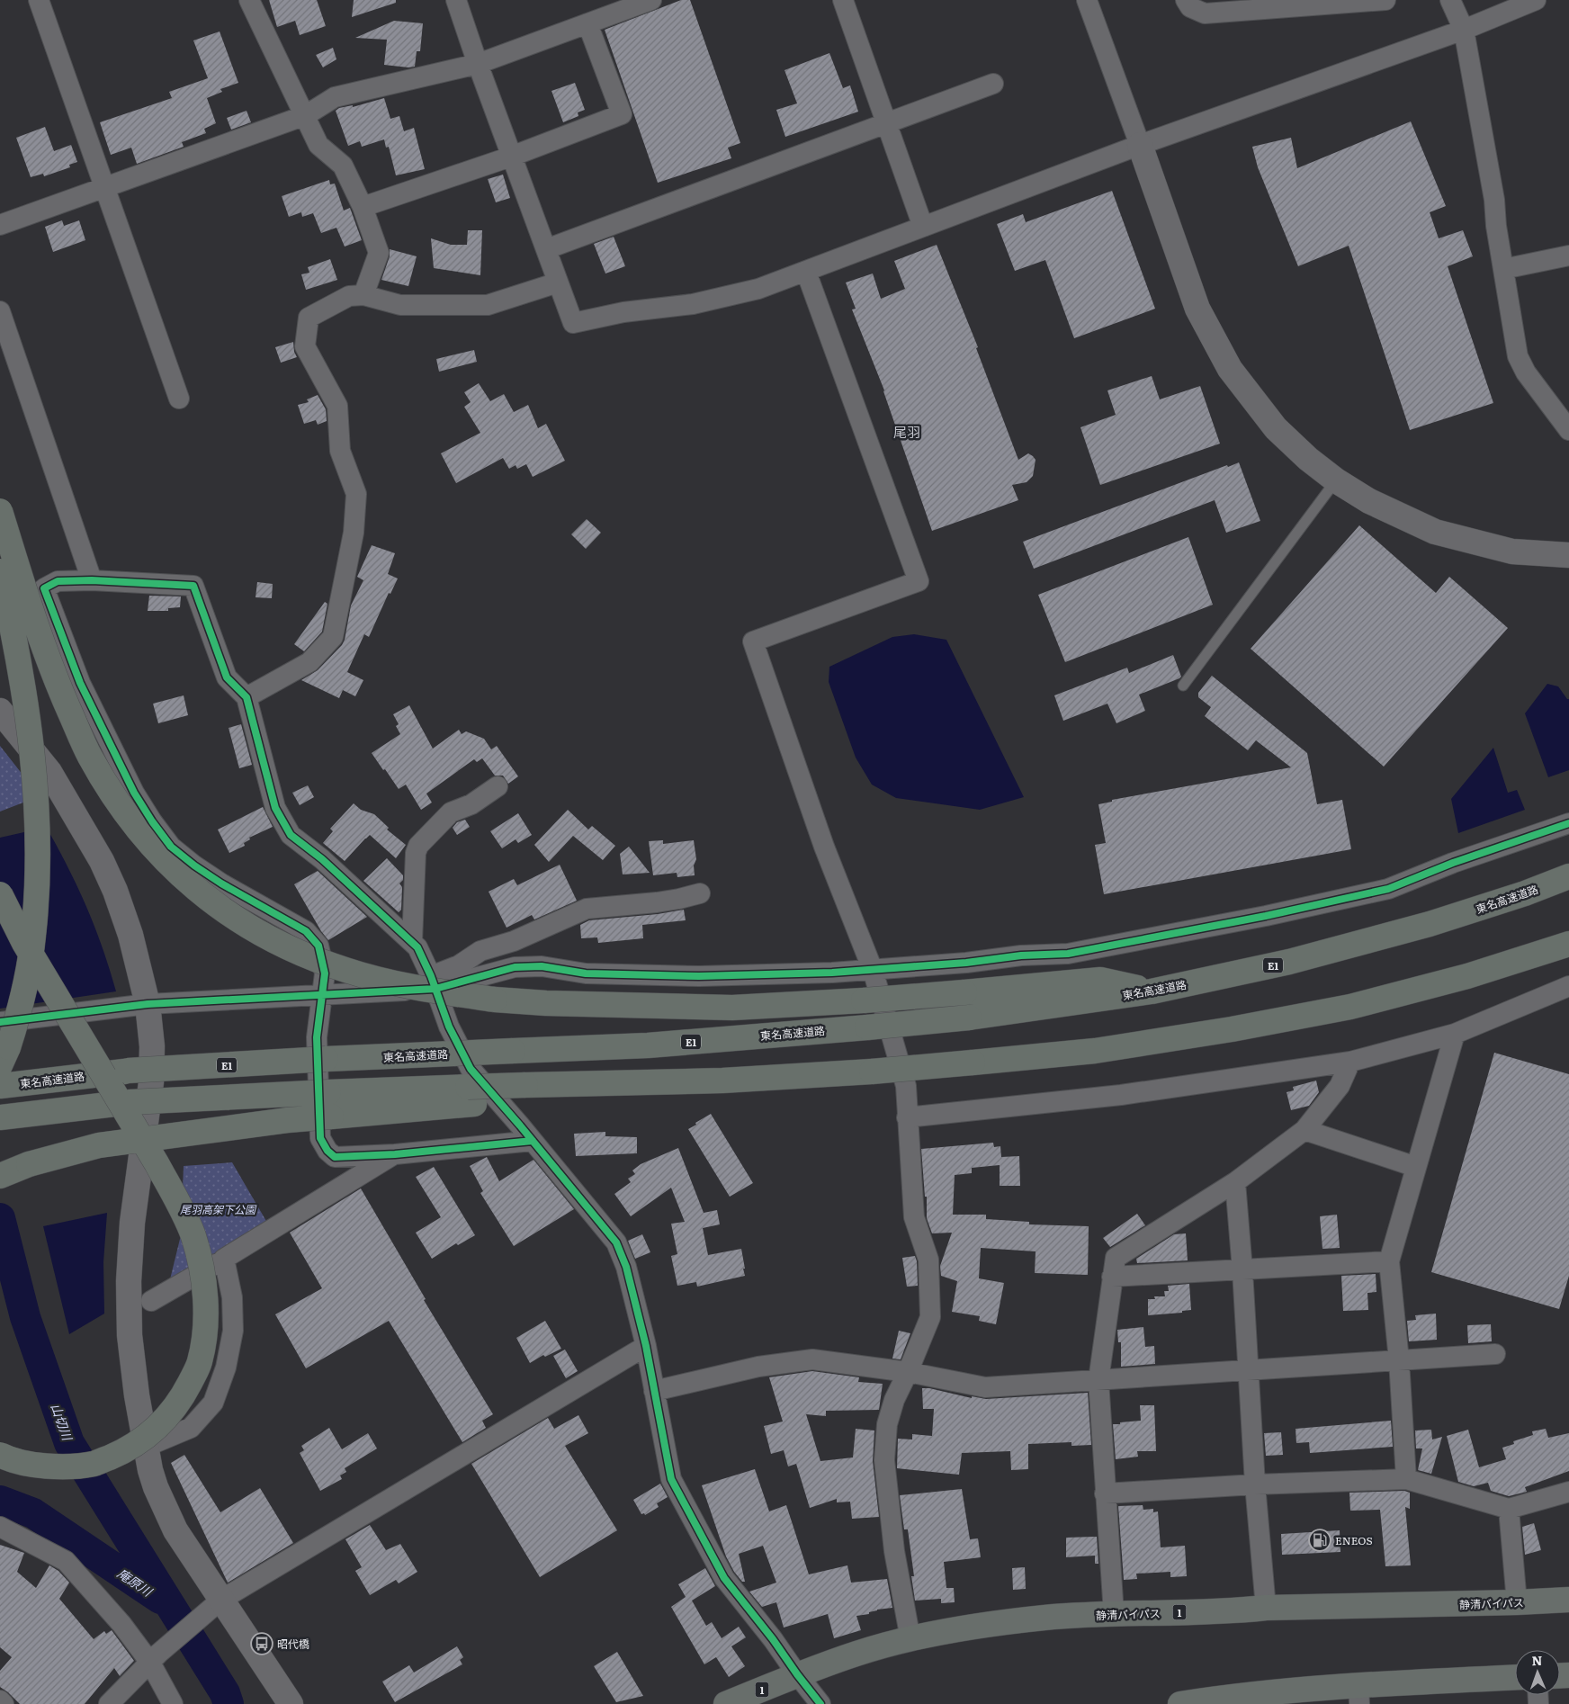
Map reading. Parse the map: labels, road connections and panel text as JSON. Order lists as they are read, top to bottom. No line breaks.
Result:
{"streets":{"highway":["東名高速道路","E1","静清バイパス","1"]},"districts":["尾羽"],"water":["山切川","庵原川"],"parks":["尾羽高架下公園"],"places":{"fuel station":["ENEOS"],"bus stop":["昭代橋"]},"north":"top"}
